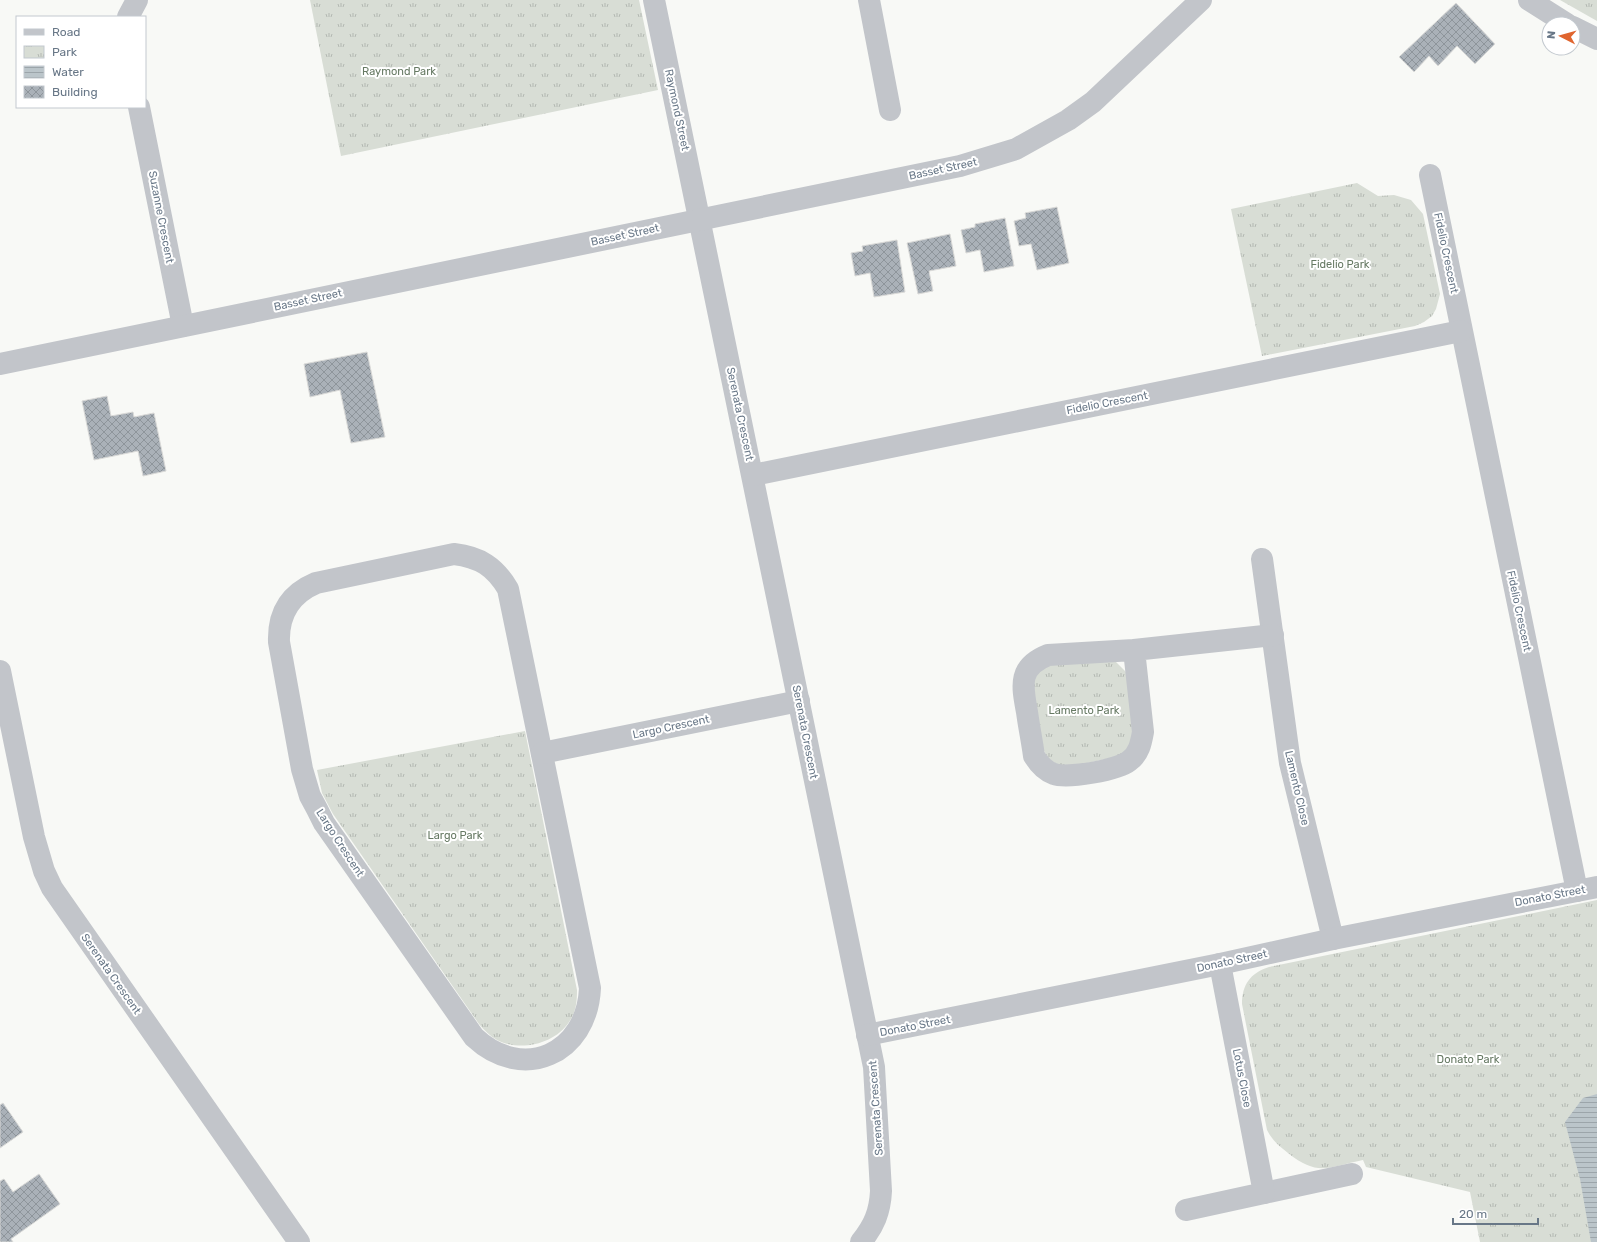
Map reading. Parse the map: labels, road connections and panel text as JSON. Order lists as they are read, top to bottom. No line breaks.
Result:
{"streets":{"street":["Raymond Street","Basset Street","Suzanne Crescent","Fidelio Crescent","Serenata Crescent","Largo Crescent","Lamento Close","Donato Street","Lotus Close"]},"crossings":[["Raymond Street","Basset Street"],["Raymond Street","Serenata Crescent"],["Basset Street","Suzanne Crescent"],["Basset Street","Serenata Crescent"],["Fidelio Crescent","Serenata Crescent"],["Fidelio Crescent","Donato Street"],["Serenata Crescent","Largo Crescent"],["Serenata Crescent","Donato Street"],["Lamento Close","Donato Street"],["Donato Street","Lotus Close"]],"parks":["Raymond Park","Fidelio Park","Lamento Park","Largo Park","Donato Park"],"legend":["Road","Park","Water","Building"],"scale_bar":"20 m","north":"left"}
